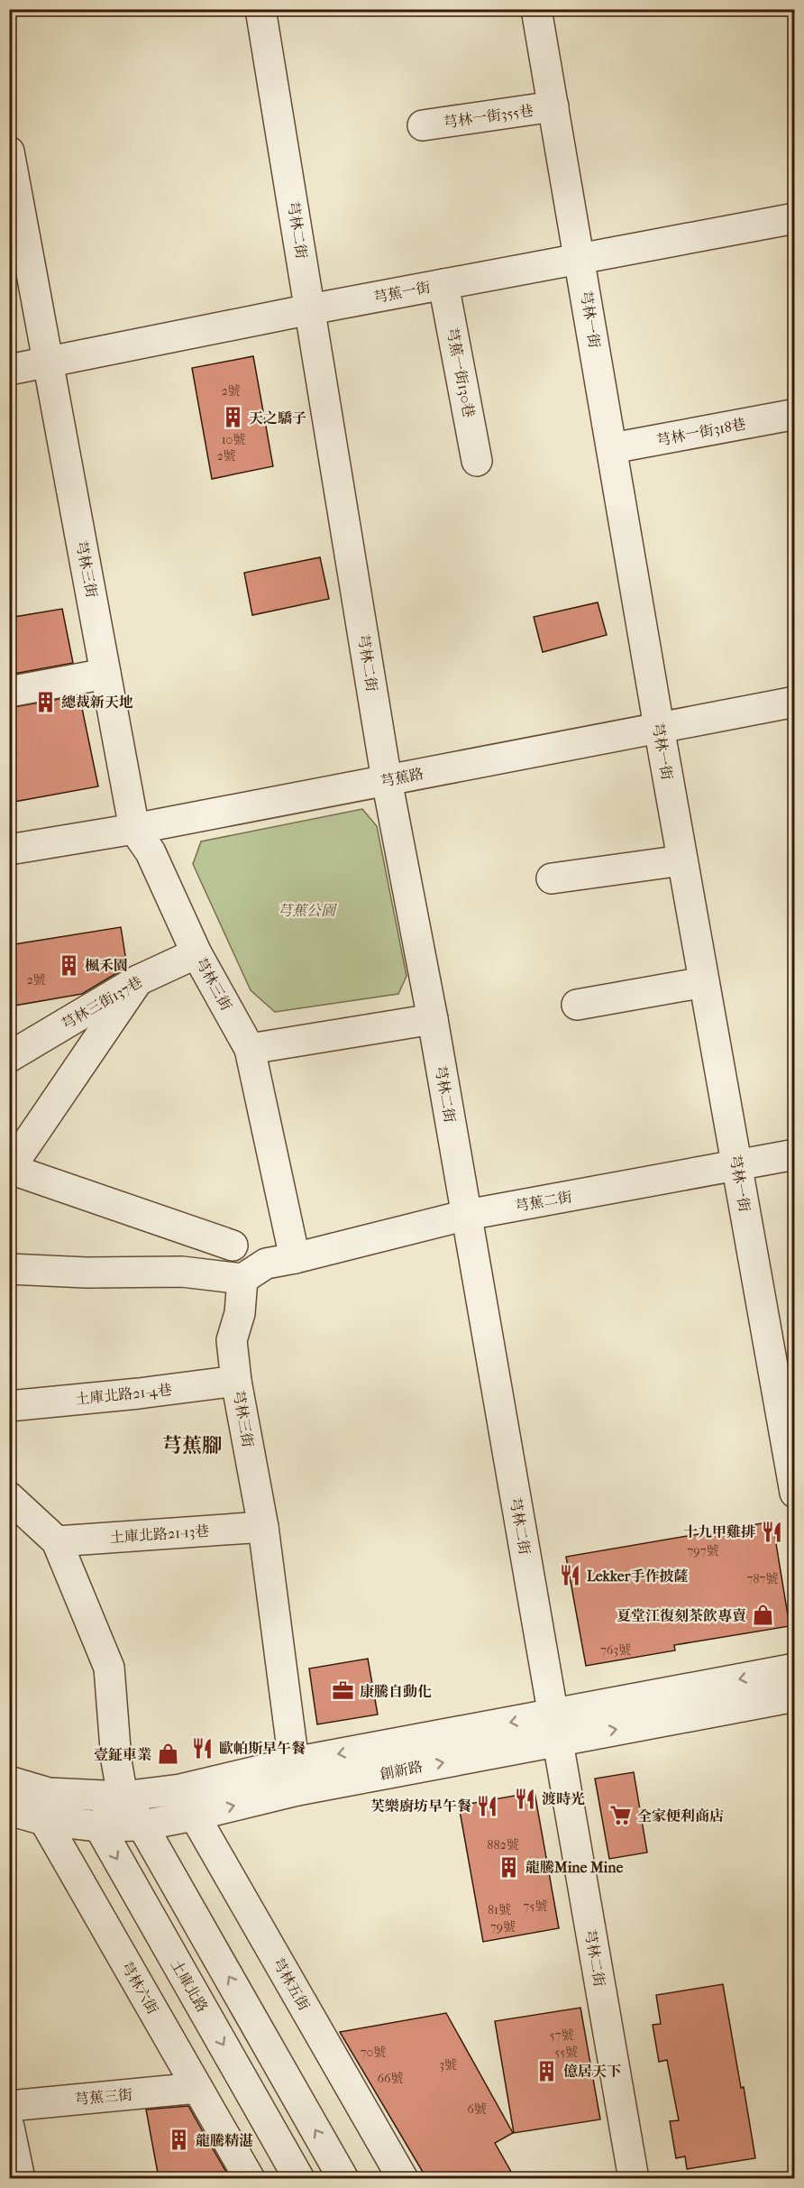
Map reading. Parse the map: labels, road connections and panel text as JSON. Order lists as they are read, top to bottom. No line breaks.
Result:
{"streets":{"street":["芎林一街355巷","芎林二街","芎蕉一街","芎林一街","芎蕉一街130巷","芎林一街318巷","芎林三街","芎蕉路","芎林三街137巷","芎蕉二街","土庫北路21-4巷","土庫北路21-13巷","創新路","芎林五街","土庫北路","芎林六街","芎蕉三街"]},"crossings":[["芎林一街355巷","芎林一街"],["芎林二街","芎蕉一街"],["芎林二街","芎蕉路"],["芎林二街","芎蕉二街"],["芎林二街","創新路"],["芎蕉一街","芎林一街"],["芎蕉一街","芎蕉一街130巷"],["芎蕉一街","芎林三街"],["芎林一街","芎林一街318巷"],["芎林一街","芎蕉路"],["芎林一街","芎蕉二街"],["芎林三街","芎蕉路"],["芎林三街","芎林三街137巷"],["芎林三街","芎蕉二街"],["芎林三街","土庫北路21-4巷"],["芎林三街","土庫北路21-13巷"],["芎林三街","創新路"],["創新路","芎林五街"],["創新路","土庫北路"],["創新路","芎林六街"],["芎林六街","芎蕉三街"]],"districts":["芎蕉腳"],"parks":["芎蕉公園"],"places":{"building":["天之驕子","總裁新天地","楓禾園","龍騰Mine Mine","億居天下","龍騰精湛"],"restaurant":["十九甲雞排","Lekker手作披薩","歐帕斯早午餐","渡時光","芙樂廚坊早午餐"],"shop":["夏堂江復刻茶飲專賣","壹鉦車業"],"office":["康騰自動化"],"supermarket":["全家便利商店"]},"house_numbers":["2號","10號","2號","2號","797號","787號","763號","882號","75號","81號","79號","57號","70號","55號","3號","66號","6號"]}
